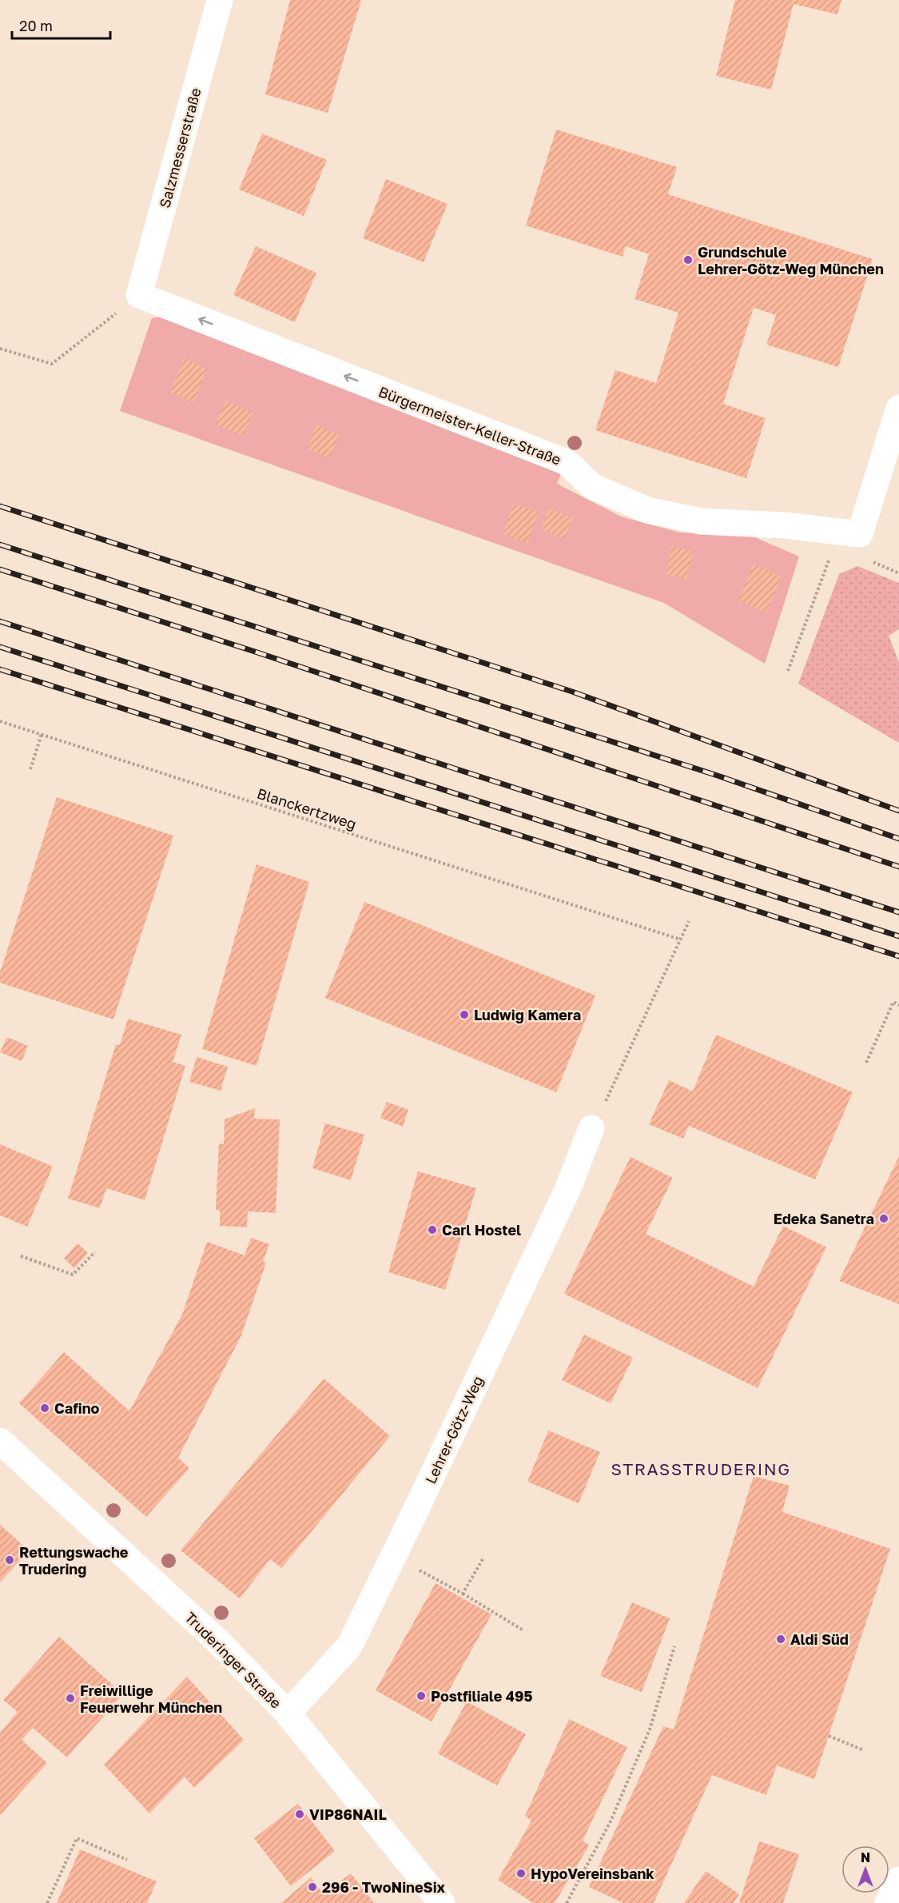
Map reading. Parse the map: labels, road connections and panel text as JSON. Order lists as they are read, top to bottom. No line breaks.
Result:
{"streets":{"street":["Salzmesserstraße","Bürgermeister-Keller-Straße","Lehrer-Götz-Weg","Truderinger Straße"],"path":["Blanckertzweg"]},"crossings":[["Salzmesserstraße","Bürgermeister-Keller-Straße"],["Lehrer-Götz-Weg","Truderinger Straße"]],"one_way":["Bürgermeister-Keller-Straße"],"districts":["STRASSTRUDERING"],"places":["Grundschule Lehrer-Götz-Weg München","Ludwig Kamera","Edeka Sanetra","Carl Hostel","Cafino","Rettungswache Trudering","Aldi Süd","Postfiliale 495","Freiwillige Feuerwehr München","VIP86NAIL","HypoVereinsbank","296 - TwoNineSix"],"scale_bar":"20 m","north":"top"}
